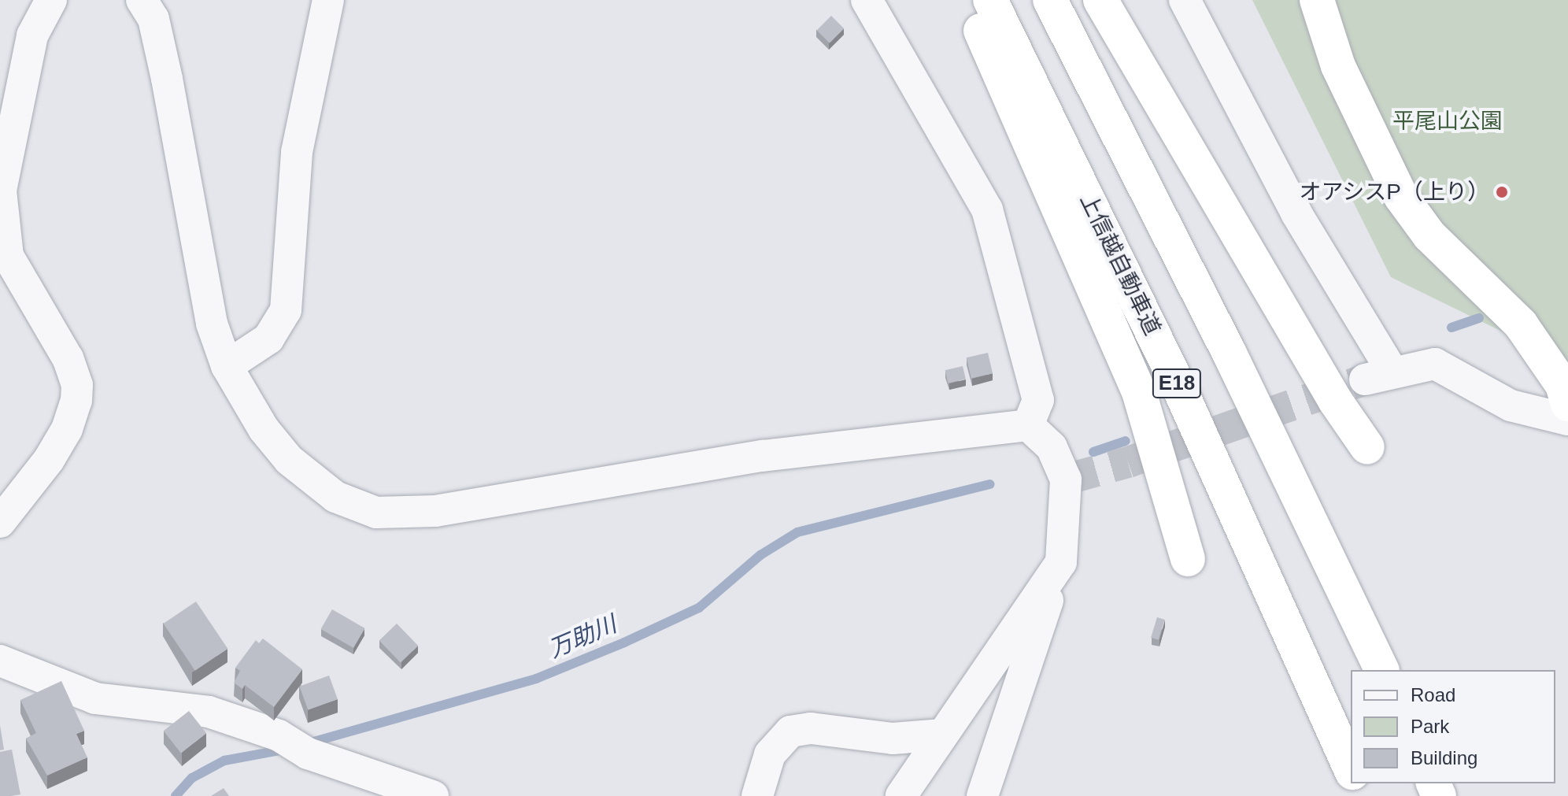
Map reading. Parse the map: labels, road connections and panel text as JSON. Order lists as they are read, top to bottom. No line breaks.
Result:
{"streets":{"highway":["上信越自動車道","E18"]},"water":["万助川"],"parks":["平尾山公園"],"places":["オアシスP（上り）"],"legend":["Road","Park","Building"]}
